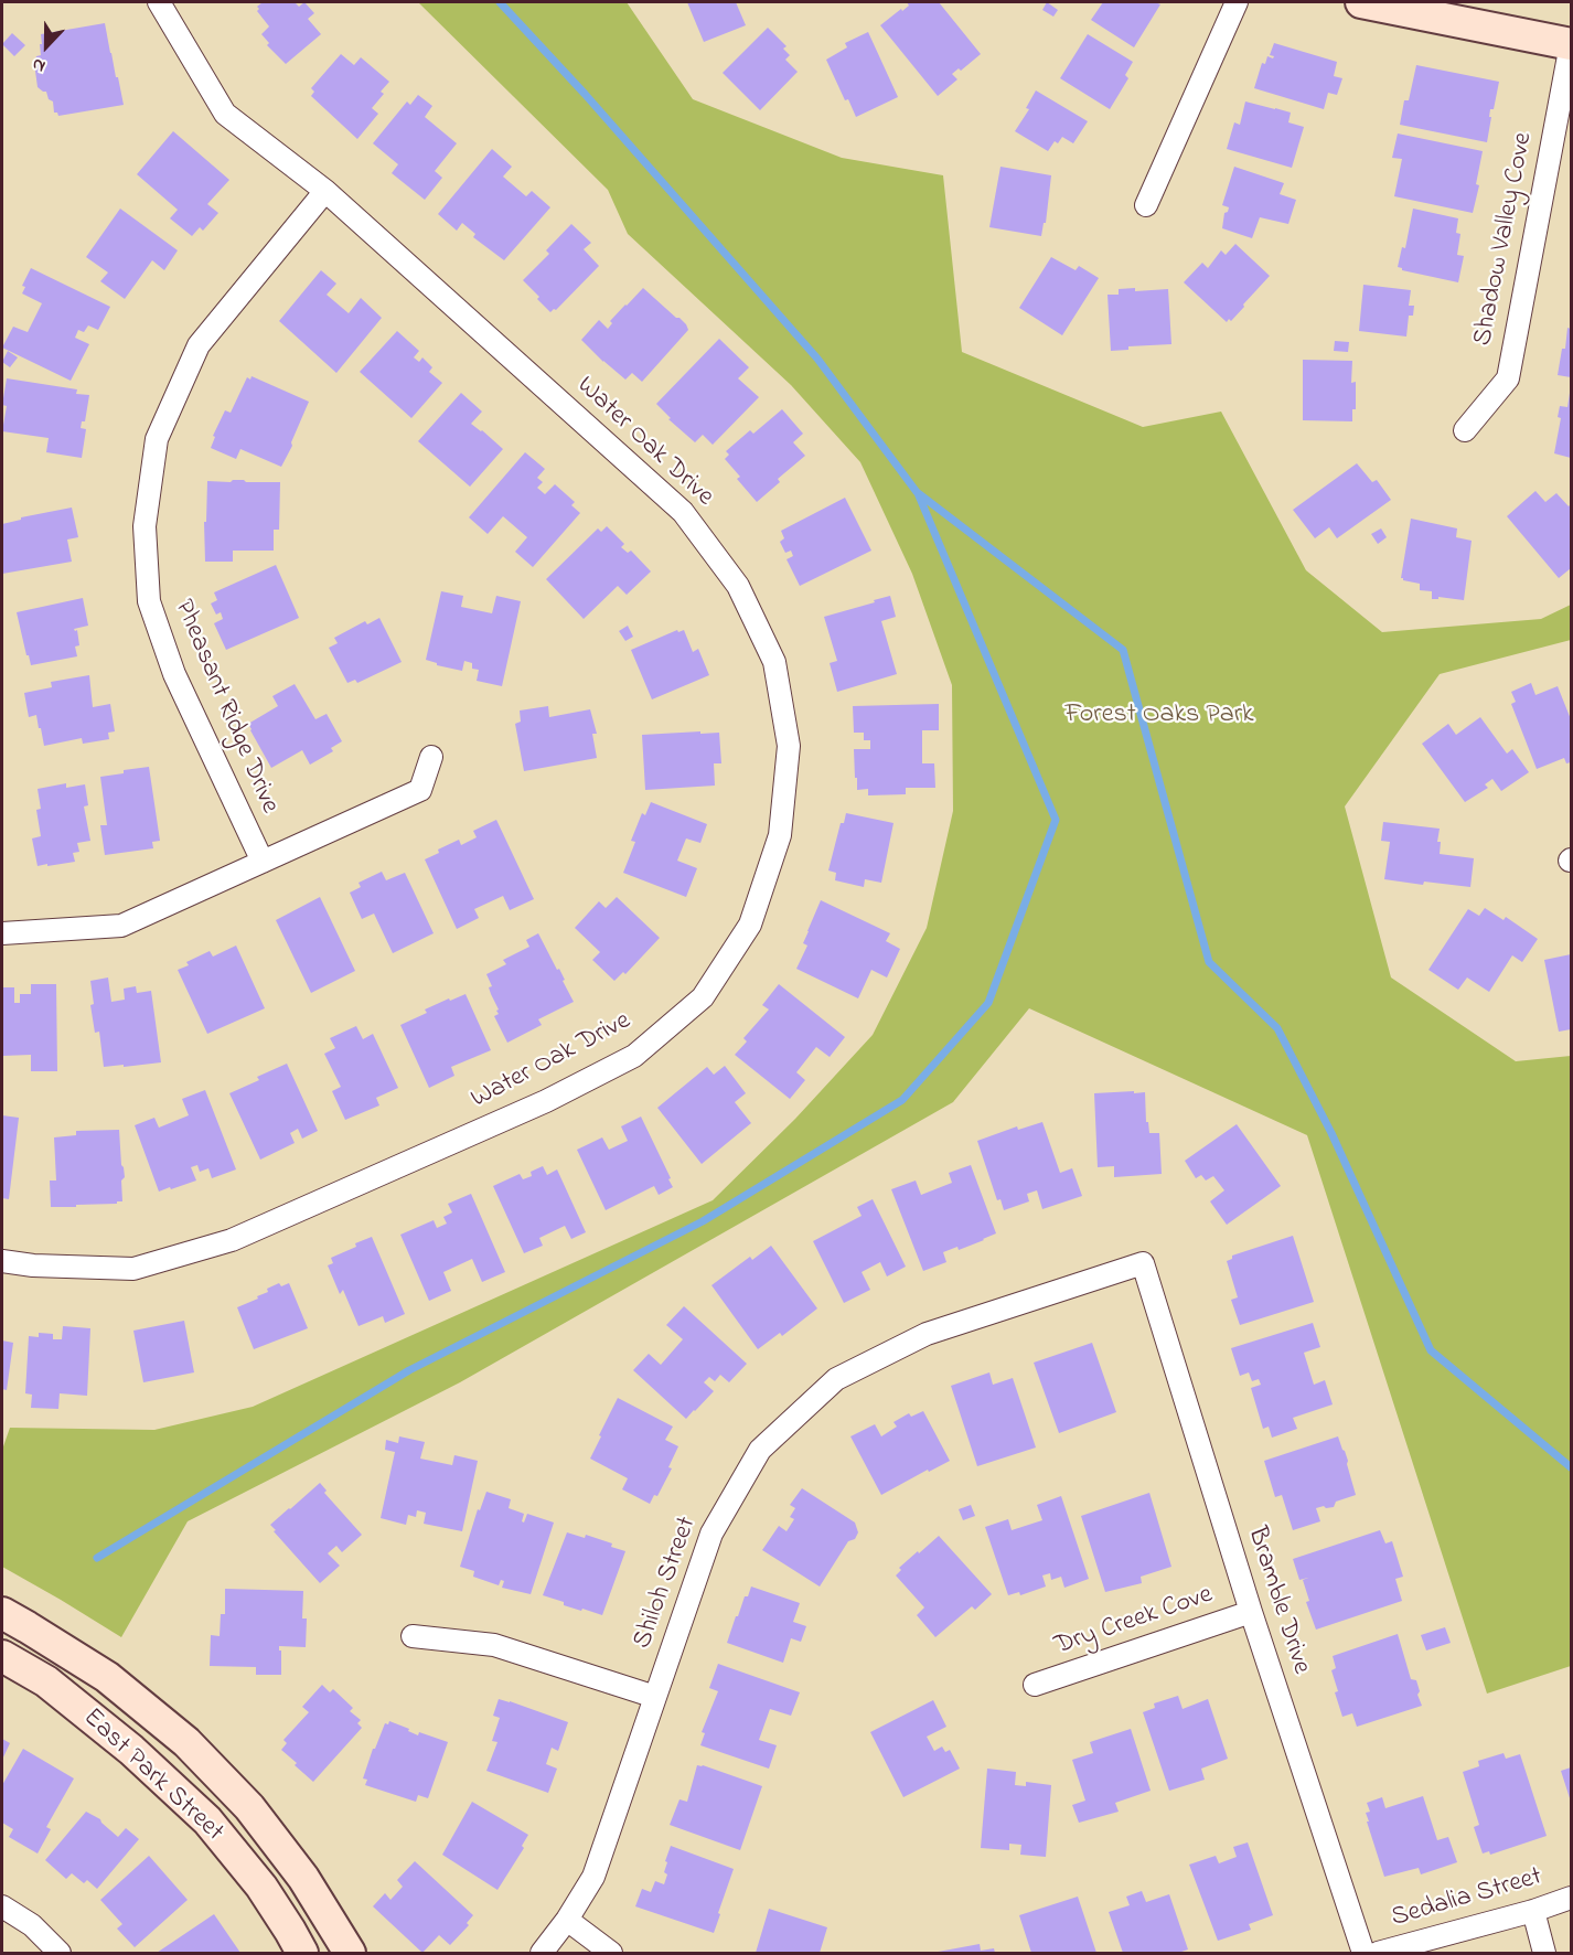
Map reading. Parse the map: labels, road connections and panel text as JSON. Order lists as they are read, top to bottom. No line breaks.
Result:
{"streets":{"street":["Shadow Valley Cove","Water Oak Drive","Pheasant Ridge Drive","Shiloh Street","Bramble Drive","Dry Creek Cove","East Park Street","Sedalia Street"]},"crossings":[["Water Oak Drive","Pheasant Ridge Drive"],["Shiloh Street","Bramble Drive"],["Bramble Drive","Dry Creek Cove"]],"parks":["Forest Oaks Park"],"north":"bottom"}
